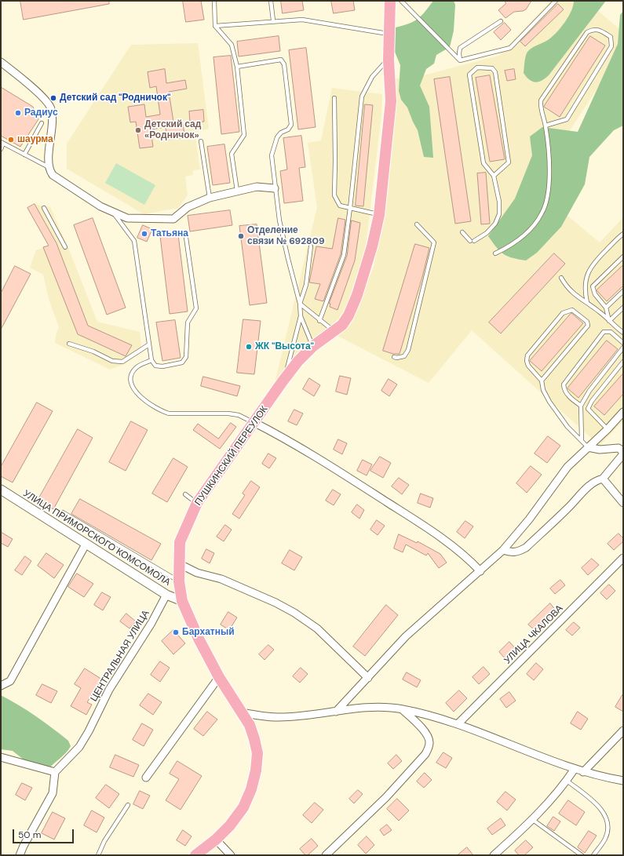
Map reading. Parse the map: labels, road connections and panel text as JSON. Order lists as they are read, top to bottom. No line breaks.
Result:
{"streets":{"main road":["ПУШКИНСКИЙ ПЕРЕУЛОК"],"street":["УЛИЦА ПРИМОРСКОГО КОМСОМОЛА","УЛИЦА ЧКАЛОВА","ЦЕНТРАЛЬНАЯ УЛИЦА"]},"crossings":[["ПУШКИНСКИЙ ПЕРЕУЛОК","УЛИЦА ПРИМОРСКОГО КОМСОМОЛА"],["УЛИЦА ПРИМОРСКОГО КОМСОМОЛА","ЦЕНТРАЛЬНАЯ УЛИЦА"]],"places":["Детский сад \"Родничок\"","Радиус","Детский сад «Родничок»","шаурма","Татьяна","Отделение связи № 692809","ЖК \"Высота\"","Бархатный"],"scale_bar":"50 m"}
